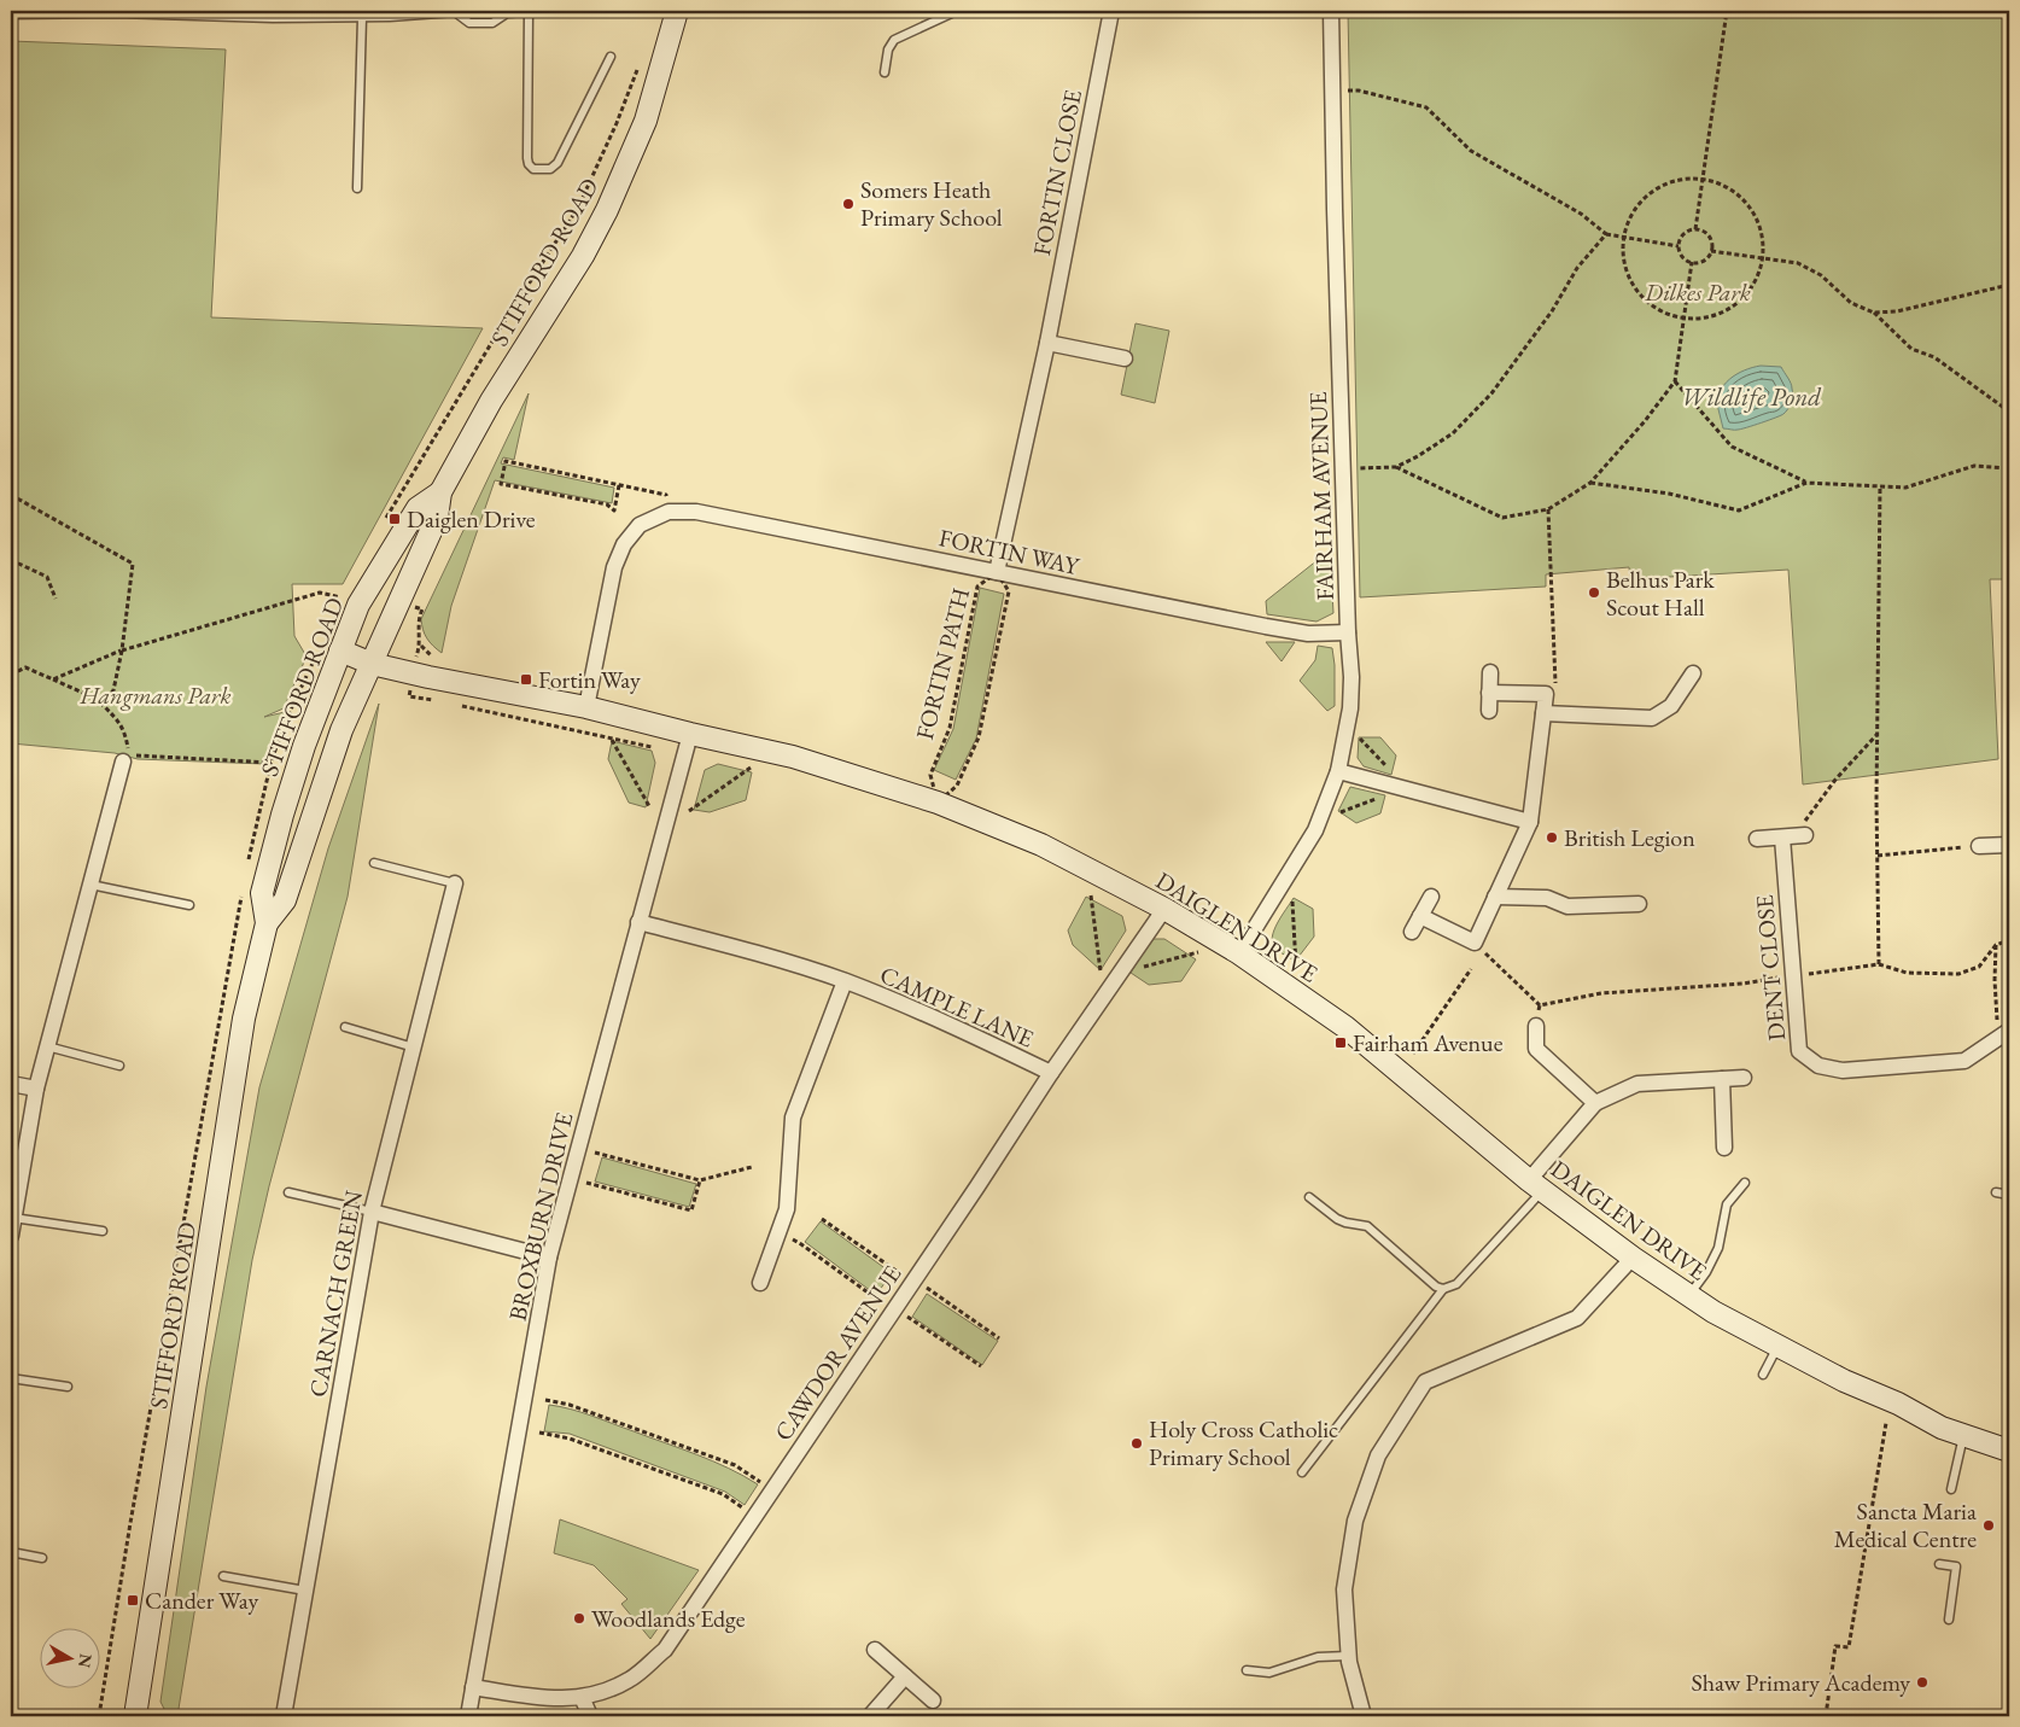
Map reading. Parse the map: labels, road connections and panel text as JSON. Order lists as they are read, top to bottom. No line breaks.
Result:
{"streets":{"main road":["STIFFORD ROAD","DAIGLEN DRIVE"],"street":["FORTIN CLOSE","FAIRHAM AVENUE","FORTIN WAY","DENT CLOSE","CAMPLE LANE","BROXBURN DRIVE","CARNACH GREEN","CAWDOR AVENUE"],"path":["FORTIN PATH"]},"crossings":[["FORTIN CLOSE","FORTIN WAY"],["FORTIN CLOSE","FORTIN PATH"],["STIFFORD ROAD","DAIGLEN DRIVE"],["FAIRHAM AVENUE","FORTIN WAY"],["FAIRHAM AVENUE","DAIGLEN DRIVE"],["FORTIN WAY","FORTIN PATH"],["FORTIN WAY","DAIGLEN DRIVE"],["FORTIN PATH","DAIGLEN DRIVE"],["DAIGLEN DRIVE","BROXBURN DRIVE"],["DAIGLEN DRIVE","CAWDOR AVENUE"],["CAMPLE LANE","BROXBURN DRIVE"],["CAMPLE LANE","CAWDOR AVENUE"],["BROXBURN DRIVE","CAWDOR AVENUE"]],"water":["Wildlife Pond"],"parks":["Dilkes Park","Hangmans Park"],"places":{"other":["Somers Heath Primary School","Belhus Park Scout Hall","British Legion","Holy Cross Catholic Primary School","Sancta Maria Medical Centre","Woodlands Edge","Shaw Primary Academy"],"transit":["Daiglen Drive","Fortin Way","Fairham Avenue","Cander Way"]},"north":"right"}
